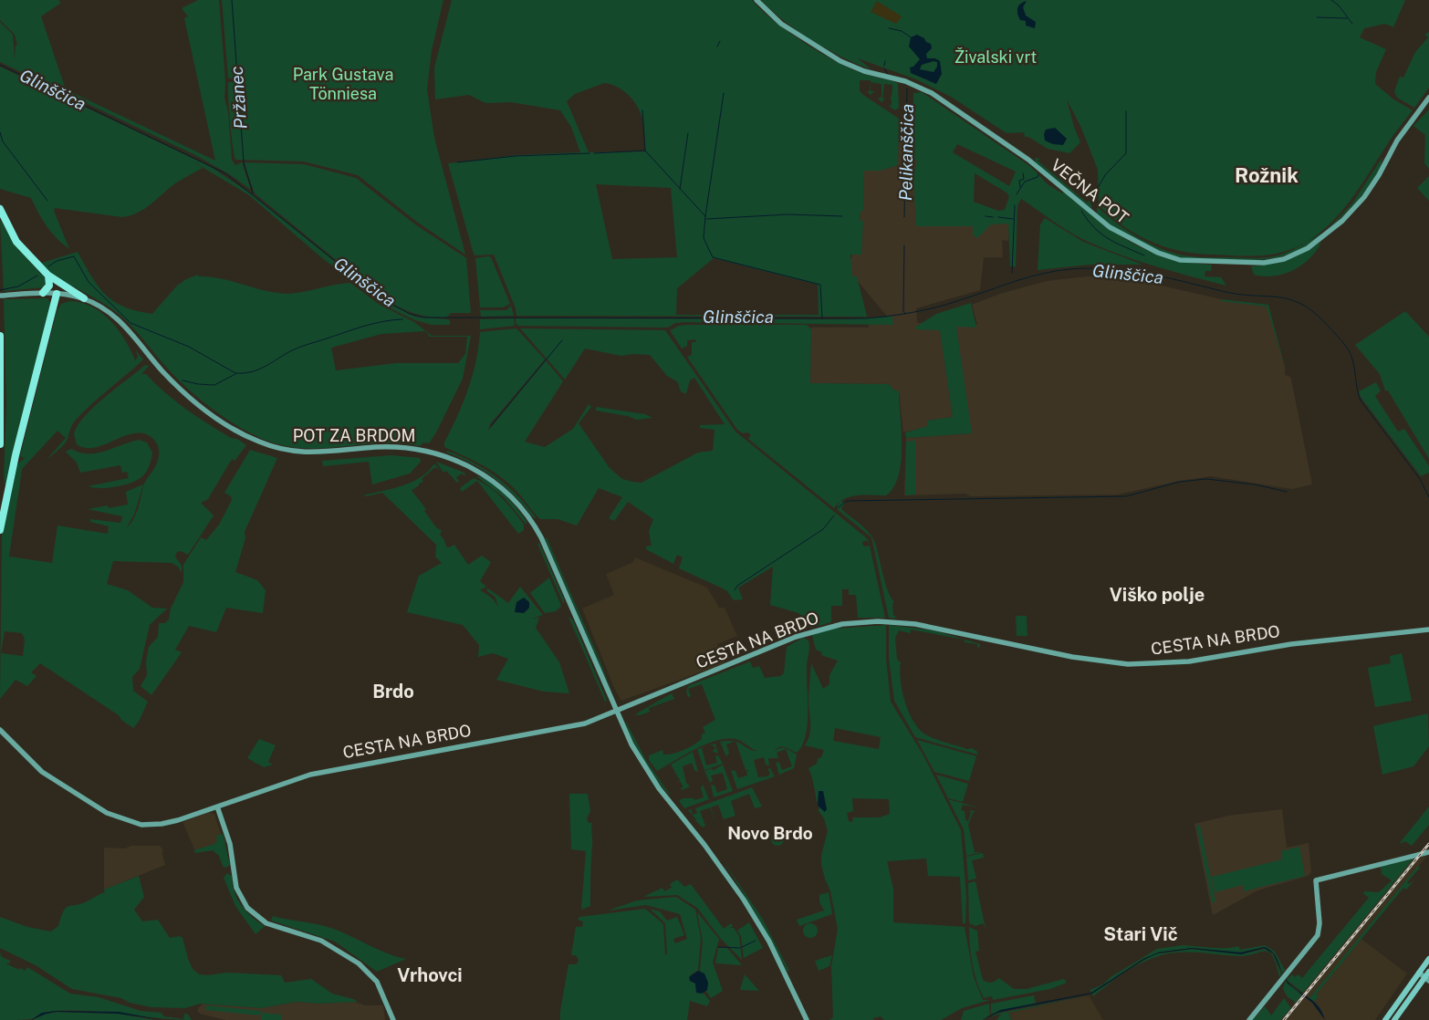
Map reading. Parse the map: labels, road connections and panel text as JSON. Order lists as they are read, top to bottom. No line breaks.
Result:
{"streets":{"street":["VEČNA POT","POT ZA BRDOM","CESTA NA BRDO"]},"crossings":[["POT ZA BRDOM","CESTA NA BRDO"]],"districts":["Rožnik","Viško polje","Brdo","Novo Brdo","Stari Vič","Vrhovci"],"water":["Glinščica","Pržanec","Pelikanščica"],"parks":["Živalski vrt","Park Gustava Tönniesa"]}
